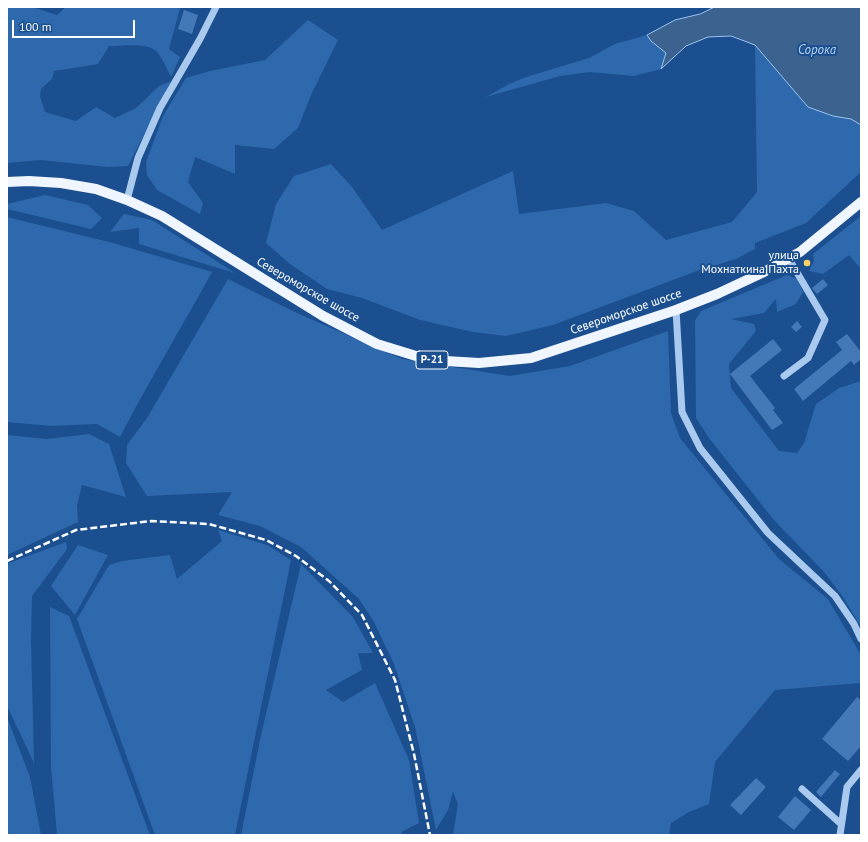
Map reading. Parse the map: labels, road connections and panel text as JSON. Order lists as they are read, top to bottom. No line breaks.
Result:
{"streets":{"main road":["Североморское шоссе","Р-21"]},"water":["Сорока"],"places":["улица Мохнаткина Пахта"],"scale_bar":"100 m"}
